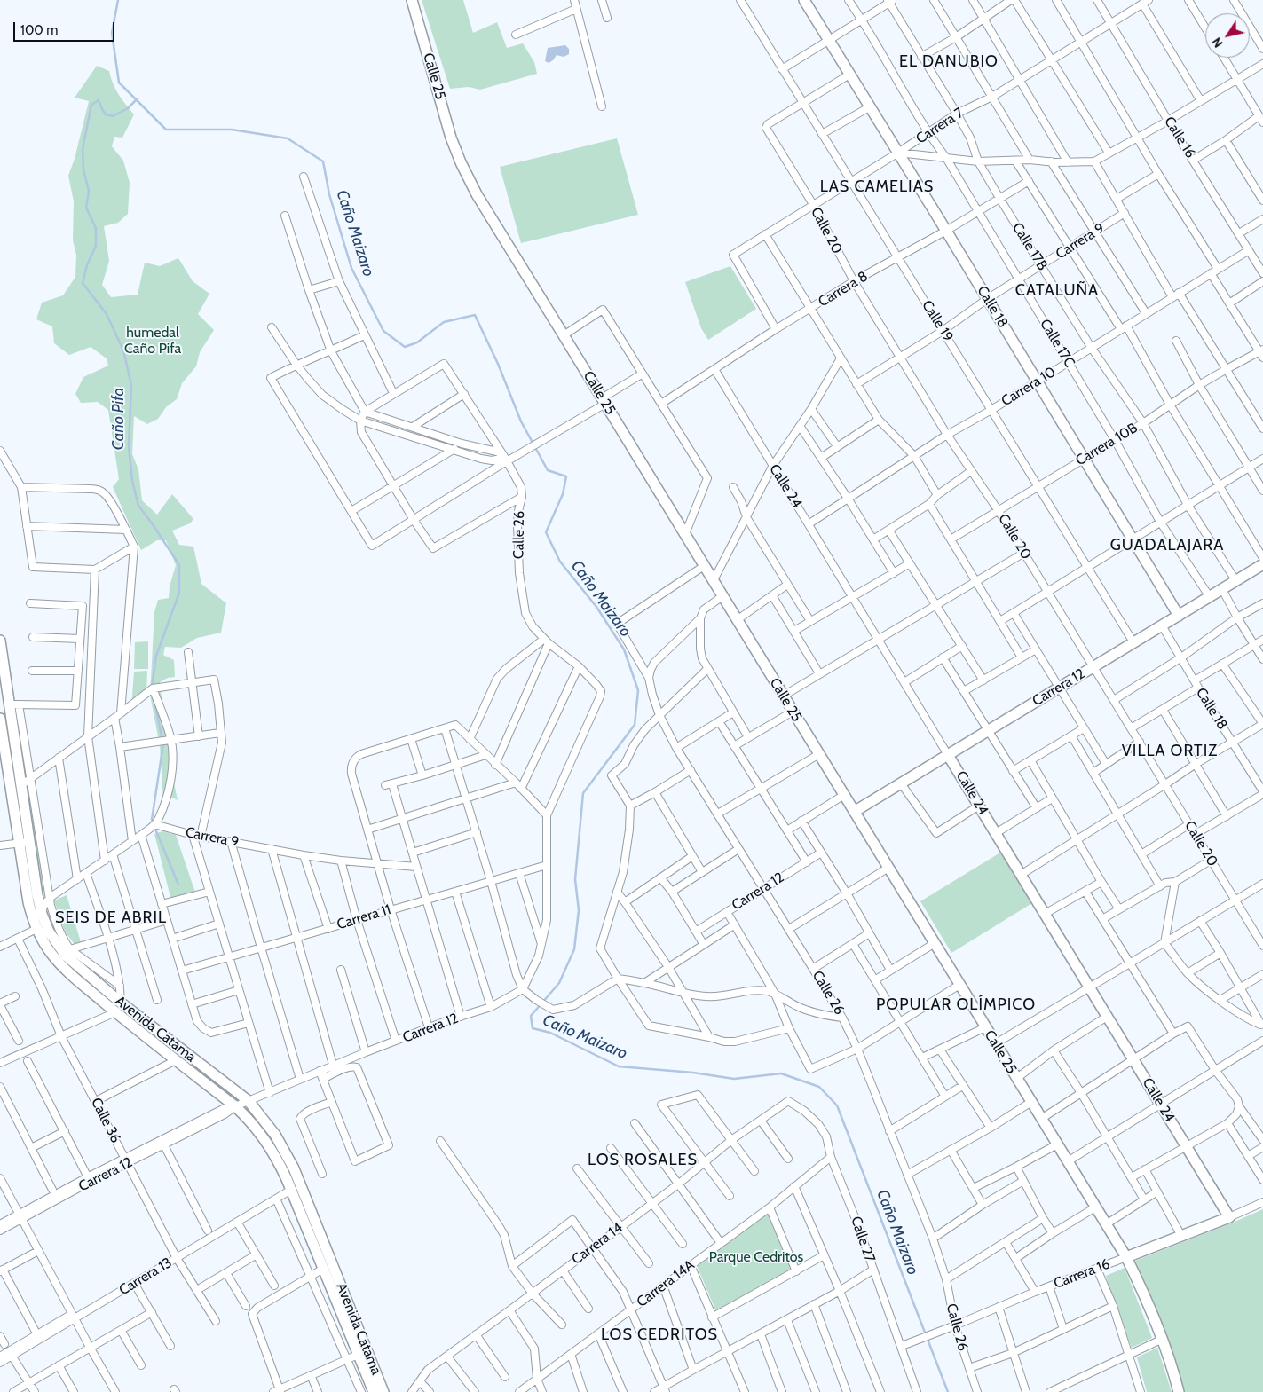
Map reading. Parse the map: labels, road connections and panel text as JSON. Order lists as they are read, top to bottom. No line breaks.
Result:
{"streets":{"street":["Calle 25","Carrera 7","Calle 16","Calle 20","Carrera 9","Calle 17B","Carrera 8","Calle 18","Calle 19","Calle 17C","Carrera 10","Carrera 10B","Calle 24","Calle 26","Carrera 12","Carrera 11","Avenida Catama","Calle 36","Calle 27","Carrera 14","Carrera 16","Carrera 13","Carrera 14A"]},"crossings":[["Calle 25","Calle 26"],["Calle 25","Carrera 12"],["Calle 25","Carrera 16"],["Carrera 7","Calle 16"],["Carrera 7","Calle 20"],["Carrera 7","Calle 17B"],["Carrera 7","Carrera 8"],["Carrera 7","Calle 18"],["Carrera 7","Calle 19"],["Carrera 7","Calle 17C"],["Calle 16","Carrera 10"],["Calle 20","Carrera 9"],["Calle 20","Carrera 8"],["Calle 20","Calle 19"],["Calle 20","Carrera 10"],["Calle 20","Carrera 10B"],["Calle 20","Carrera 12"],["Carrera 9","Calle 17B"],["Carrera 9","Calle 18"],["Carrera 9","Calle 19"],["Carrera 9","Calle 17C"],["Calle 17B","Carrera 8"],["Calle 17B","Carrera 10"],["Calle 17B","Carrera 10B"],["Calle 17B","Carrera 12"],["Carrera 8","Calle 18"],["Carrera 8","Calle 19"],["Carrera 8","Calle 17C"],["Carrera 8","Calle 24"],["Calle 18","Carrera 10"],["Calle 18","Carrera 10B"],["Calle 18","Carrera 12"],["Calle 19","Carrera 10"],["Calle 19","Carrera 10B"],["Calle 19","Carrera 12"],["Calle 17C","Carrera 10"],["Calle 17C","Carrera 10B"],["Calle 17C","Carrera 12"],["Carrera 10","Calle 24"],["Calle 24","Carrera 12"],["Calle 24","Carrera 16"],["Calle 26","Carrera 12"],["Calle 26","Carrera 16"],["Carrera 12","Avenida Catama"],["Carrera 12","Calle 36"],["Avenida Catama","Carrera 13"],["Calle 36","Carrera 13"],["Calle 27","Carrera 14"],["Calle 27","Carrera 16"],["Calle 27","Carrera 14A"]],"districts":["EL DANUBIO","LAS CAMELIAS","CATALUÑA","GUADALAJARA","VILLA ORTIZ","SEIS DE ABRIL","POPULAR OLÍMPICO","LOS ROSALES","LOS CEDRITOS"],"water":["Caño Maizaro","Caño Pifa"],"parks":["humedal Caño Pifa","Parque Cedritos"],"scale_bar":"100 m","north":"bottom left"}
